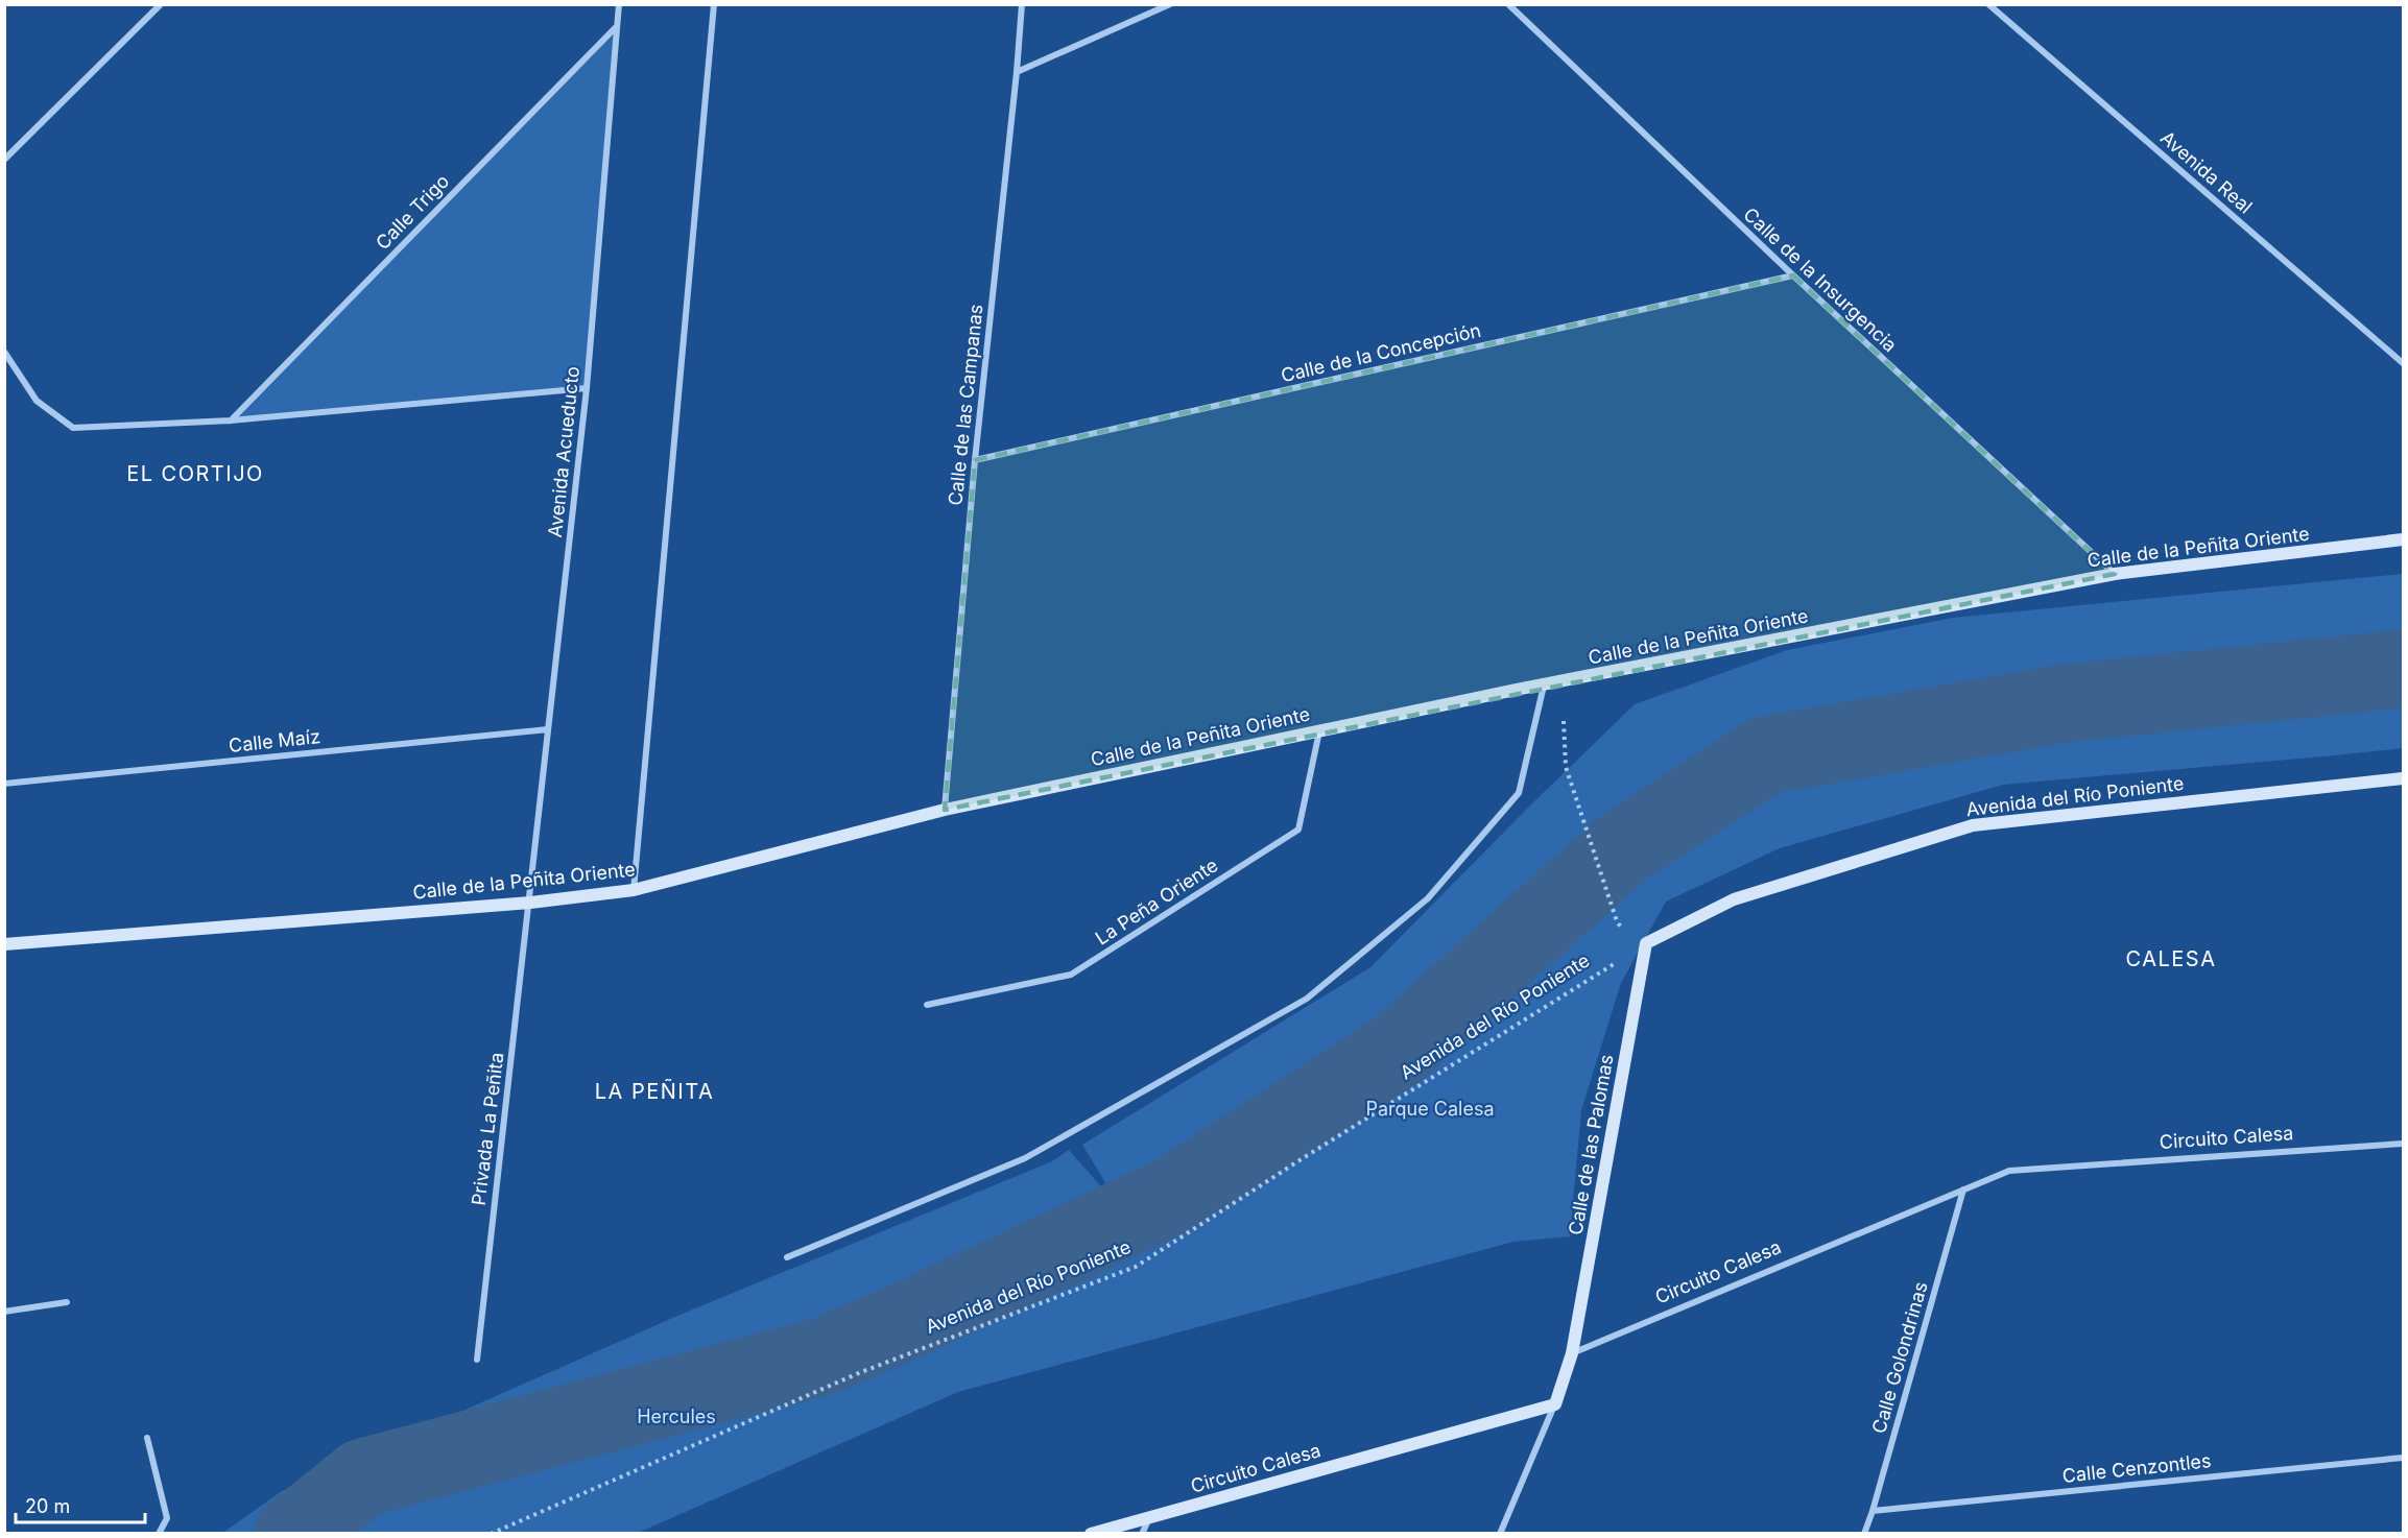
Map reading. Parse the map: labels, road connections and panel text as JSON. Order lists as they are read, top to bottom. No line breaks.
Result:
{"streets":{"main road":["Calle de la Peñita Oriente","Avenida del Río Poniente","Circuito Calesa","Calle de las Palomas"],"street":["Avenida Real","Calle Trigo","Calle de la Insurgencia","Calle de la Concepción","Calle de las Campanas","Avenida Acueducto","Calle Maíz","La Peña Oriente","Privada La Peñita","Calle Golondrinas","Calle Cenzontles"]},"crossings":[["Calle Trigo","Avenida Acueducto"],["Calle de la Insurgencia","Calle de la Concepción"],["Calle de la Insurgencia","Calle de la Peñita Oriente"],["Calle de la Concepción","Calle de las Campanas"],["Calle de las Campanas","Calle de la Peñita Oriente"],["Avenida Acueducto","Calle de la Peñita Oriente"],["Avenida Acueducto","Calle Maíz"],["Avenida Acueducto","Privada La Peñita"],["Calle de la Peñita Oriente","La Peña Oriente"],["Calle de la Peñita Oriente","Privada La Peñita"],["Avenida del Río Poniente","Calle de las Palomas"],["Circuito Calesa","Calle de las Palomas"],["Circuito Calesa","Calle Golondrinas"],["Calle Golondrinas","Calle Cenzontles"]],"districts":["EL CORTIJO","CALESA","LA PEÑITA"],"parks":["Parque Calesa","Hercules"],"scale_bar":"20 m"}
